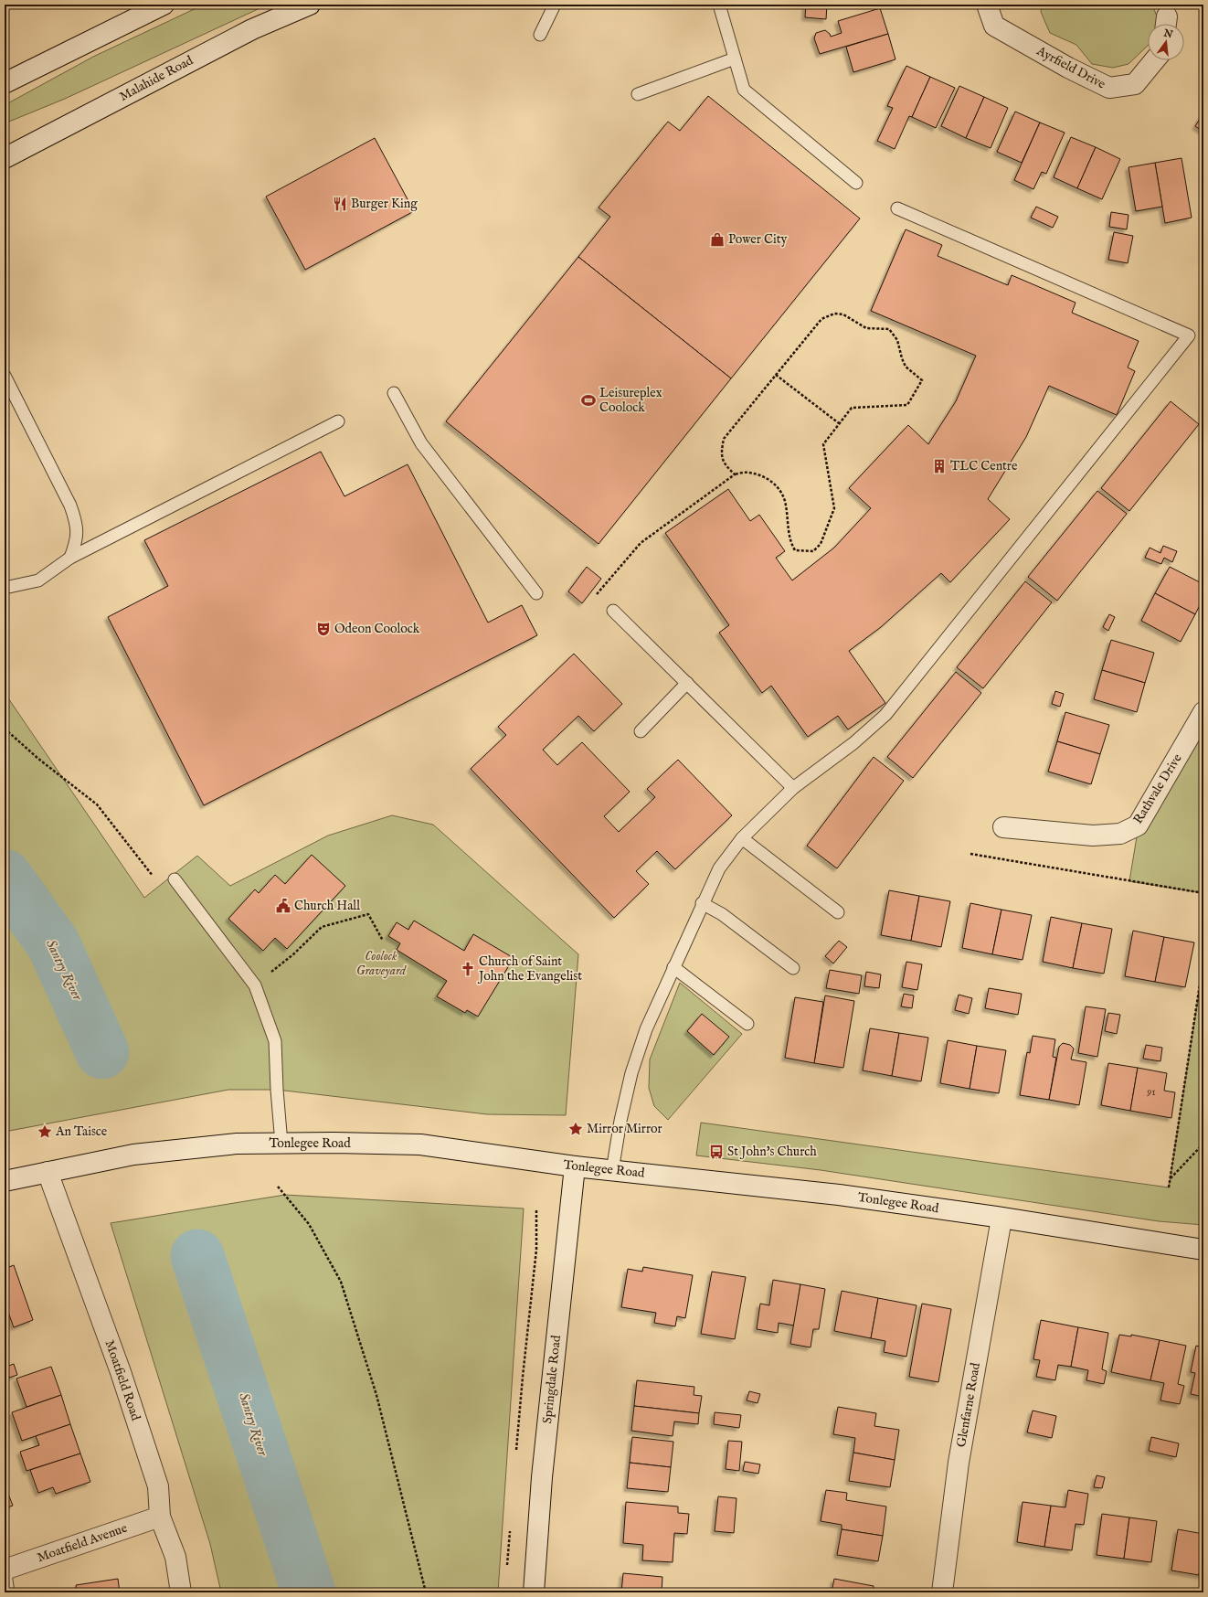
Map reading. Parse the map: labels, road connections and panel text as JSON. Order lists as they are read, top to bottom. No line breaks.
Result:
{"streets":{"street":["Ayrfield Drive","Malahide Road","Rathvale Drive","Tonlegee Road","Springdale Road","Moatfield Road","Glenfarne Road","Moatfield Avenue"]},"crossings":[["Tonlegee Road","Springdale Road"],["Tonlegee Road","Moatfield Road"],["Tonlegee Road","Glenfarne Road"],["Moatfield Road","Moatfield Avenue"]],"water":["Santry River"],"parks":["Coolock Graveyard"],"places":{"restaurant":["Burger King"],"shop":["Power City"],"sports":["Leisureplex Coolock"],"building":["TLC Centre"],"theatre":["Odeon Coolock"],"public building":["Church Hall"],"church":["Church of Saint John the Evangelist"],"place":["Mirror Mirror","An Taisce"],"bus stop":["St John's Church"]},"house_numbers":["91"],"north":"top"}
